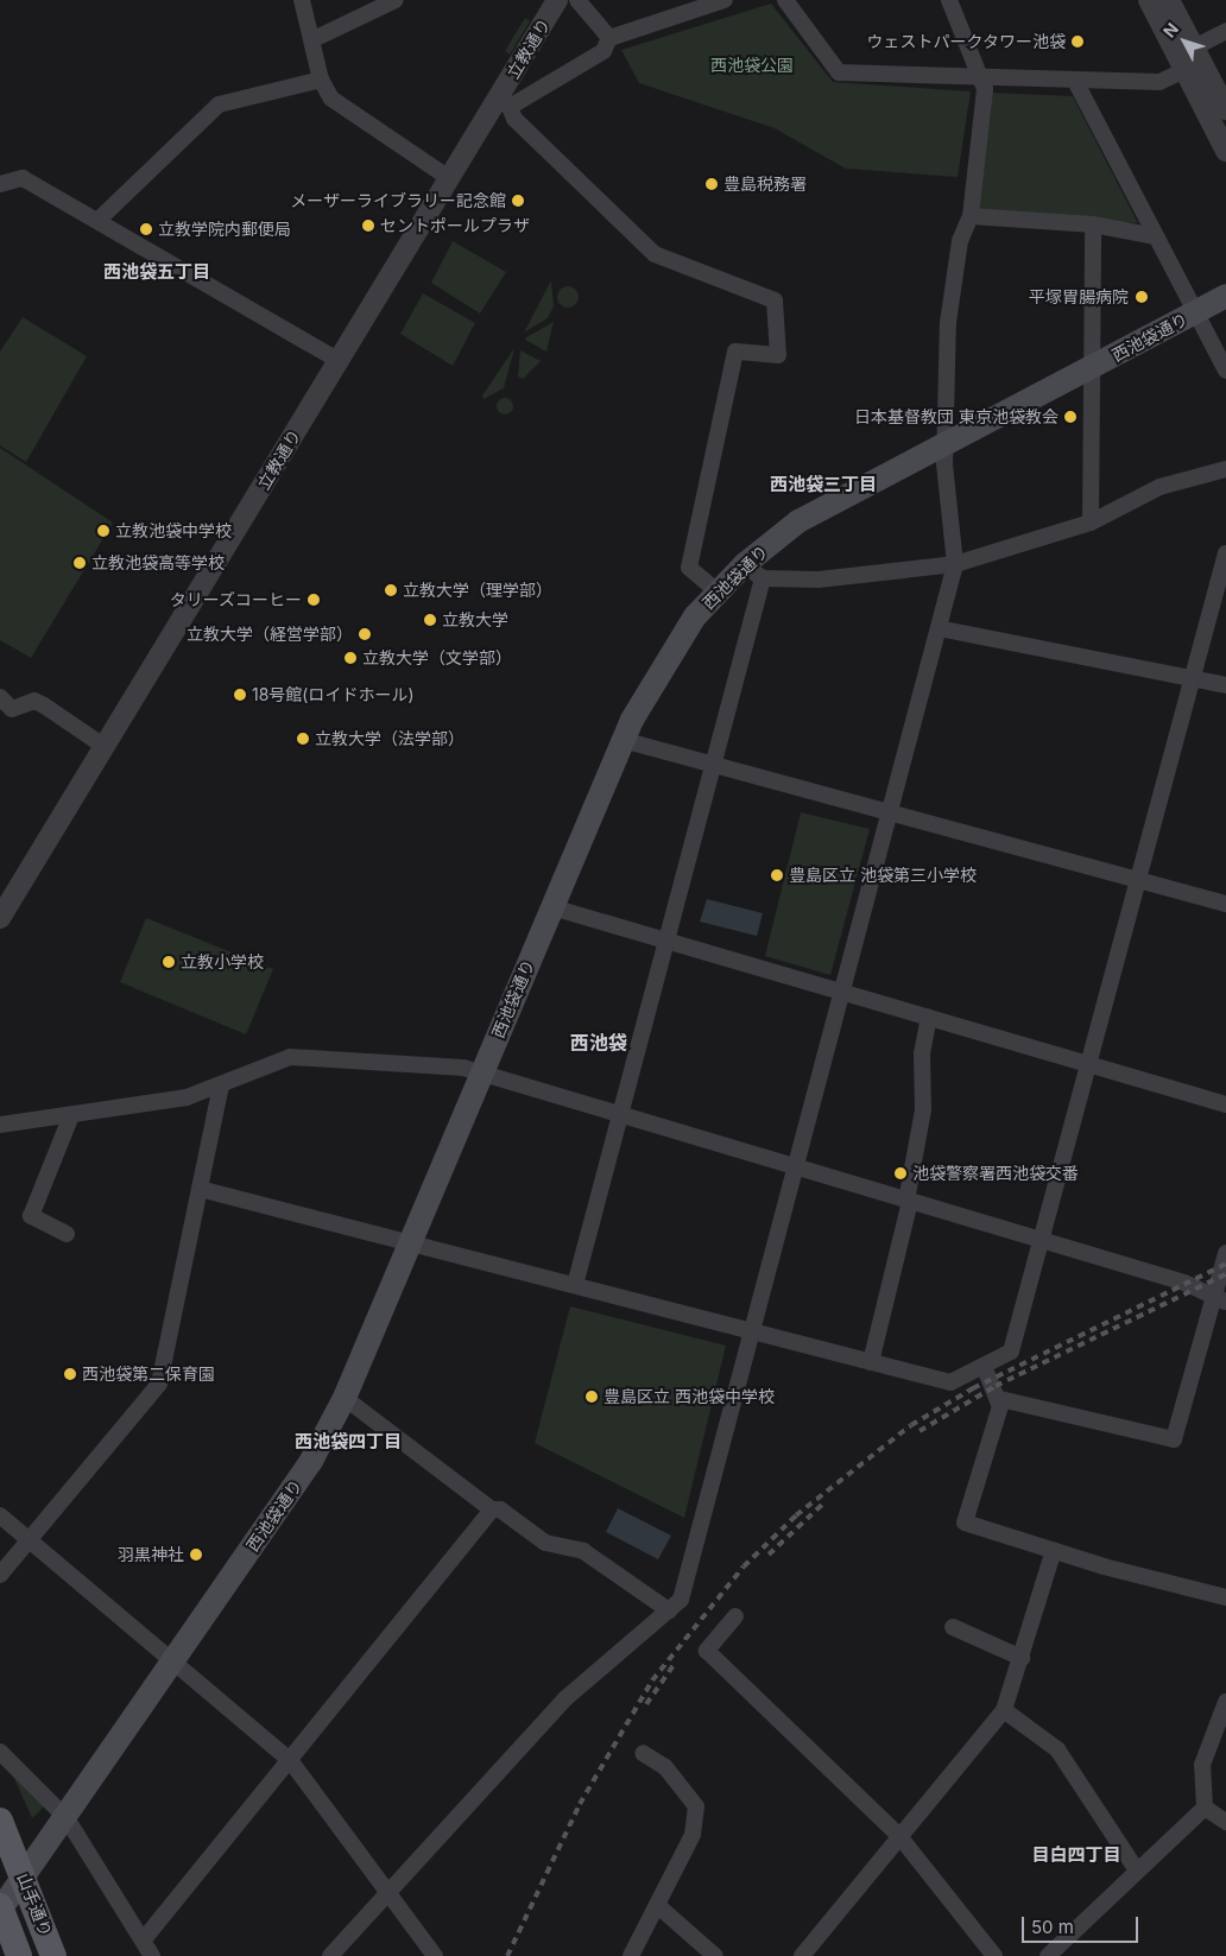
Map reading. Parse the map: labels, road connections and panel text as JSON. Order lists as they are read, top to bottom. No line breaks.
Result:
{"streets":{"main road":["西池袋通り","山手通り"],"street":["立教通り"]},"crossings":[["西池袋通り","山手通り"]],"districts":["西池袋五丁目","西池袋三丁目","西池袋","西池袋四丁目","目白四丁目"],"parks":["西池袋公園"],"places":["ウェストパークタワー池袋","豊島税務署","メーザーライブラリー記念館","セントポールプラザ","立教学院内郵便局","平塚胃腸病院","日本基督教団 東京池袋教会","立教池袋中学校","立教池袋高等学校","立教大学（理学部）","タリーズコーヒー","立教大学","立教大学（経営学部）","立教大学（文学部）","18号館(ロイドホール)","立教大学（法学部）","豊島区立 池袋第三小学校","立教小学校","池袋警察署西池袋交番","西池袋第二保育園","豊島区立 西池袋中学校","羽黒神社"],"scale_bar":"50 m","north":"top left"}
